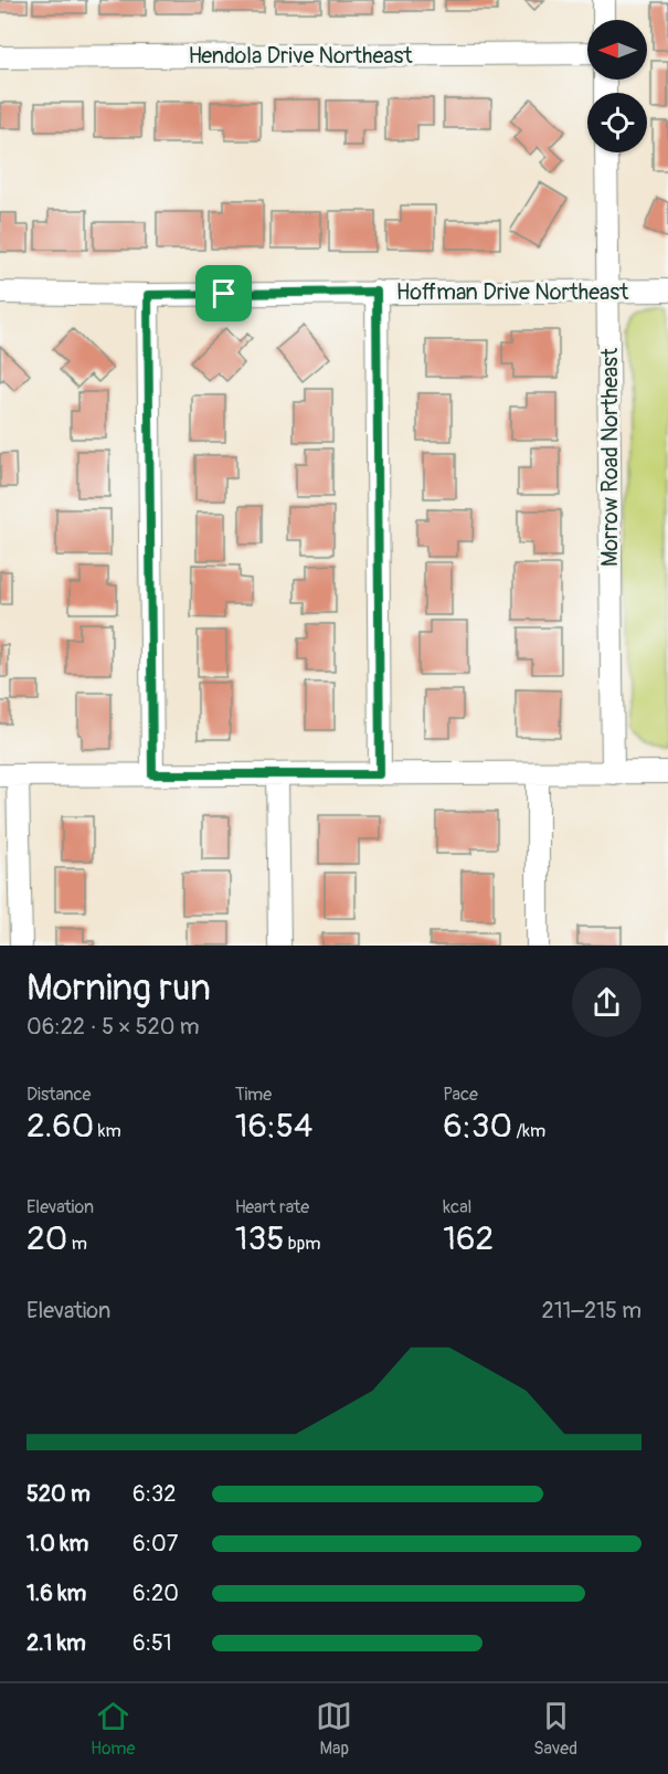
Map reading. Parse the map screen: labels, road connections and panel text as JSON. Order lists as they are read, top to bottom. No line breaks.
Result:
{"streets":{"street":["Hendola Drive Northeast","Hoffman Drive Northeast","Morrow Road Northeast"]},"crossings":[["Hoffman Drive Northeast","Morrow Road Northeast"]],"north":"left","page":{"heading":["Morning run","06:22 · 5 × 520 m"],"stats":[["Distance","2.60 km"],["Time","16:54"],["Pace","6:30 /km"],["Elevation","20 m"],["Heart rate","135 bpm"],["kcal","162"]],"chart":["Elevation","211–215 m"],"list":[{"name":"520 m","note":"6:32"},{"name":"1.0 km","note":"6:07"},{"name":"1.6 km","note":"6:20"},{"name":"2.1 km","note":"6:51"}],"tabs":["Home","Map","Saved"]}}
